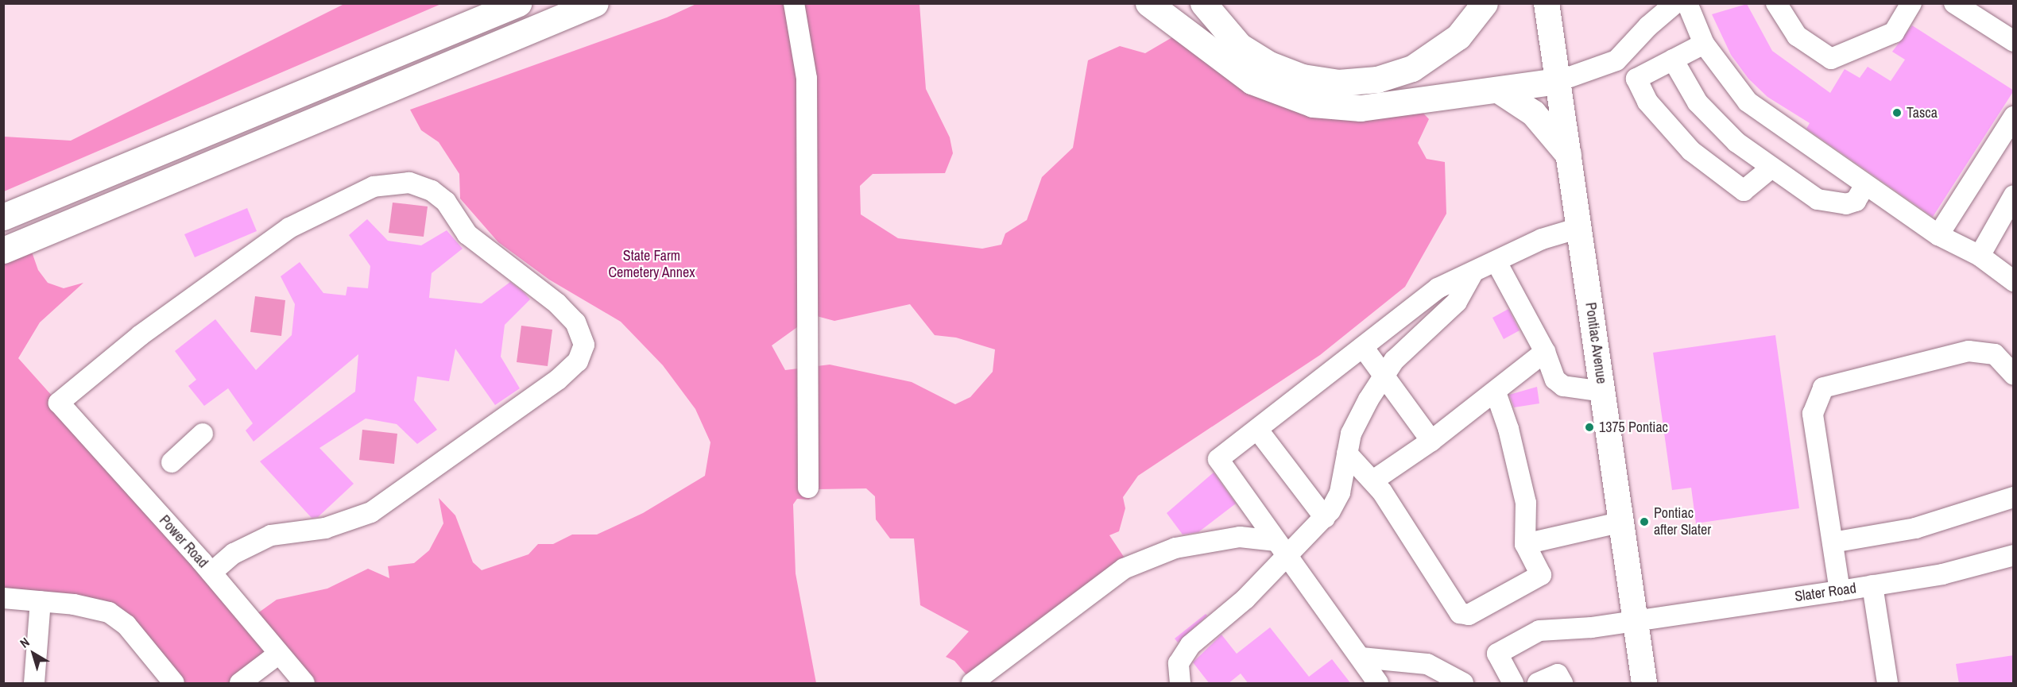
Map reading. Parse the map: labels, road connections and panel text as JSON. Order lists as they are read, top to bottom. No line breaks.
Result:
{"streets":{"main road":["Pontiac Avenue"],"street":["Power Road","Slater Road"]},"crossings":[["Pontiac Avenue","Slater Road"]],"parks":["State Farm Cemetery Annex"],"places":["Tasca","1375 Pontiac","Pontiac after Slater"],"north":"top left"}
